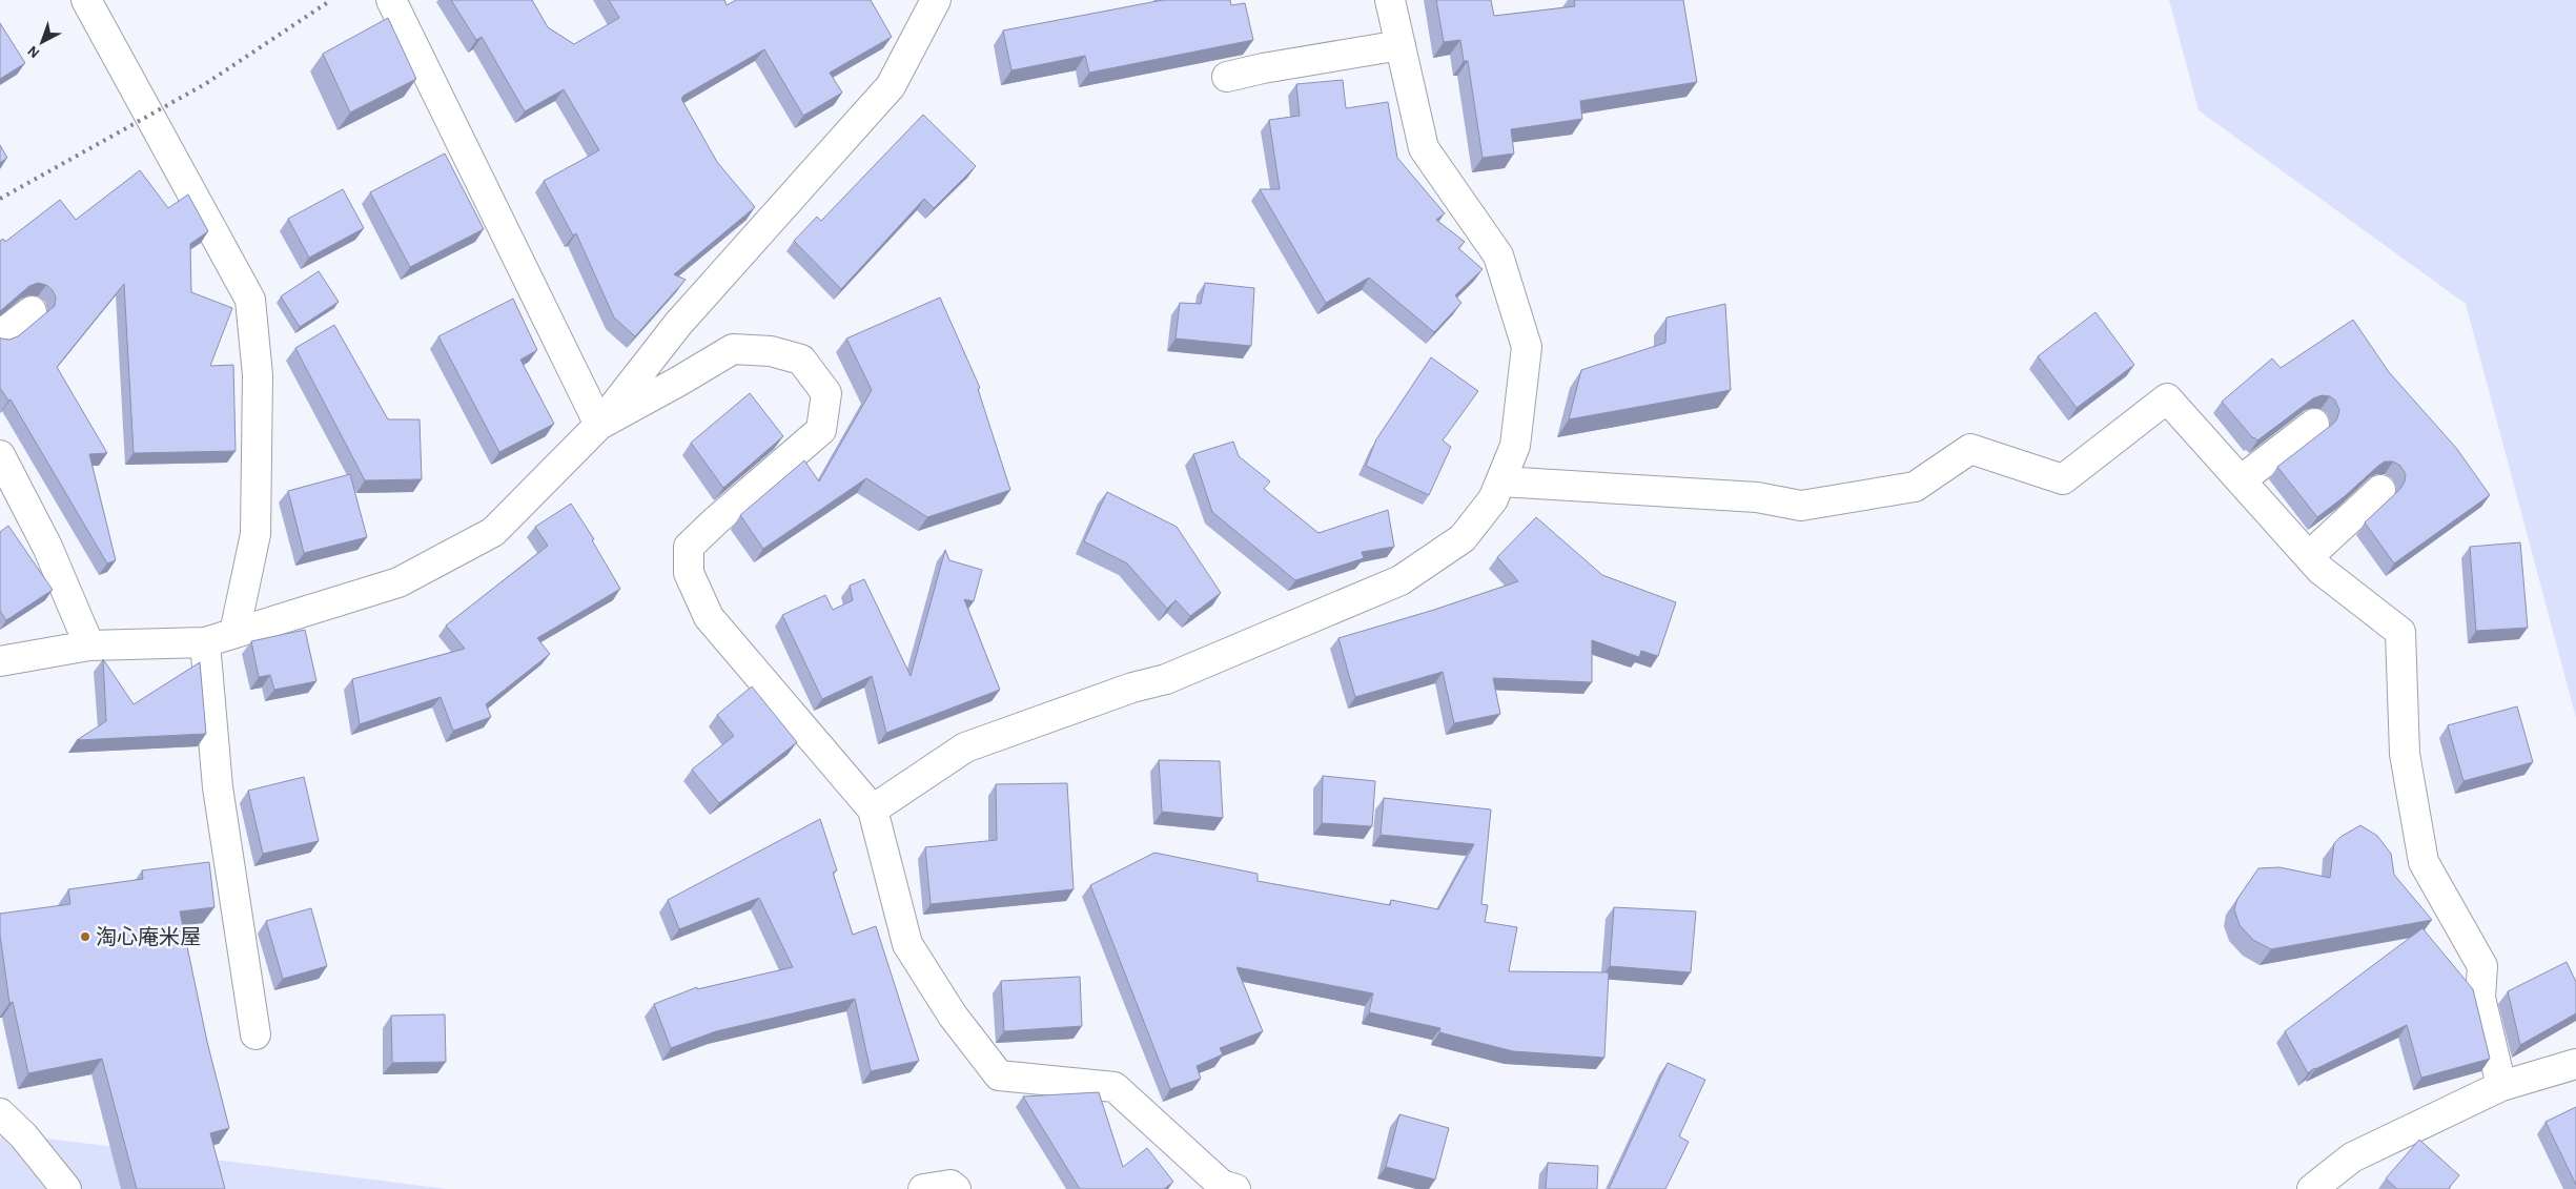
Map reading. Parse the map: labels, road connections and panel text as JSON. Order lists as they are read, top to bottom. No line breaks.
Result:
{"places":["淘心庵米屋"],"north":"bottom left"}
